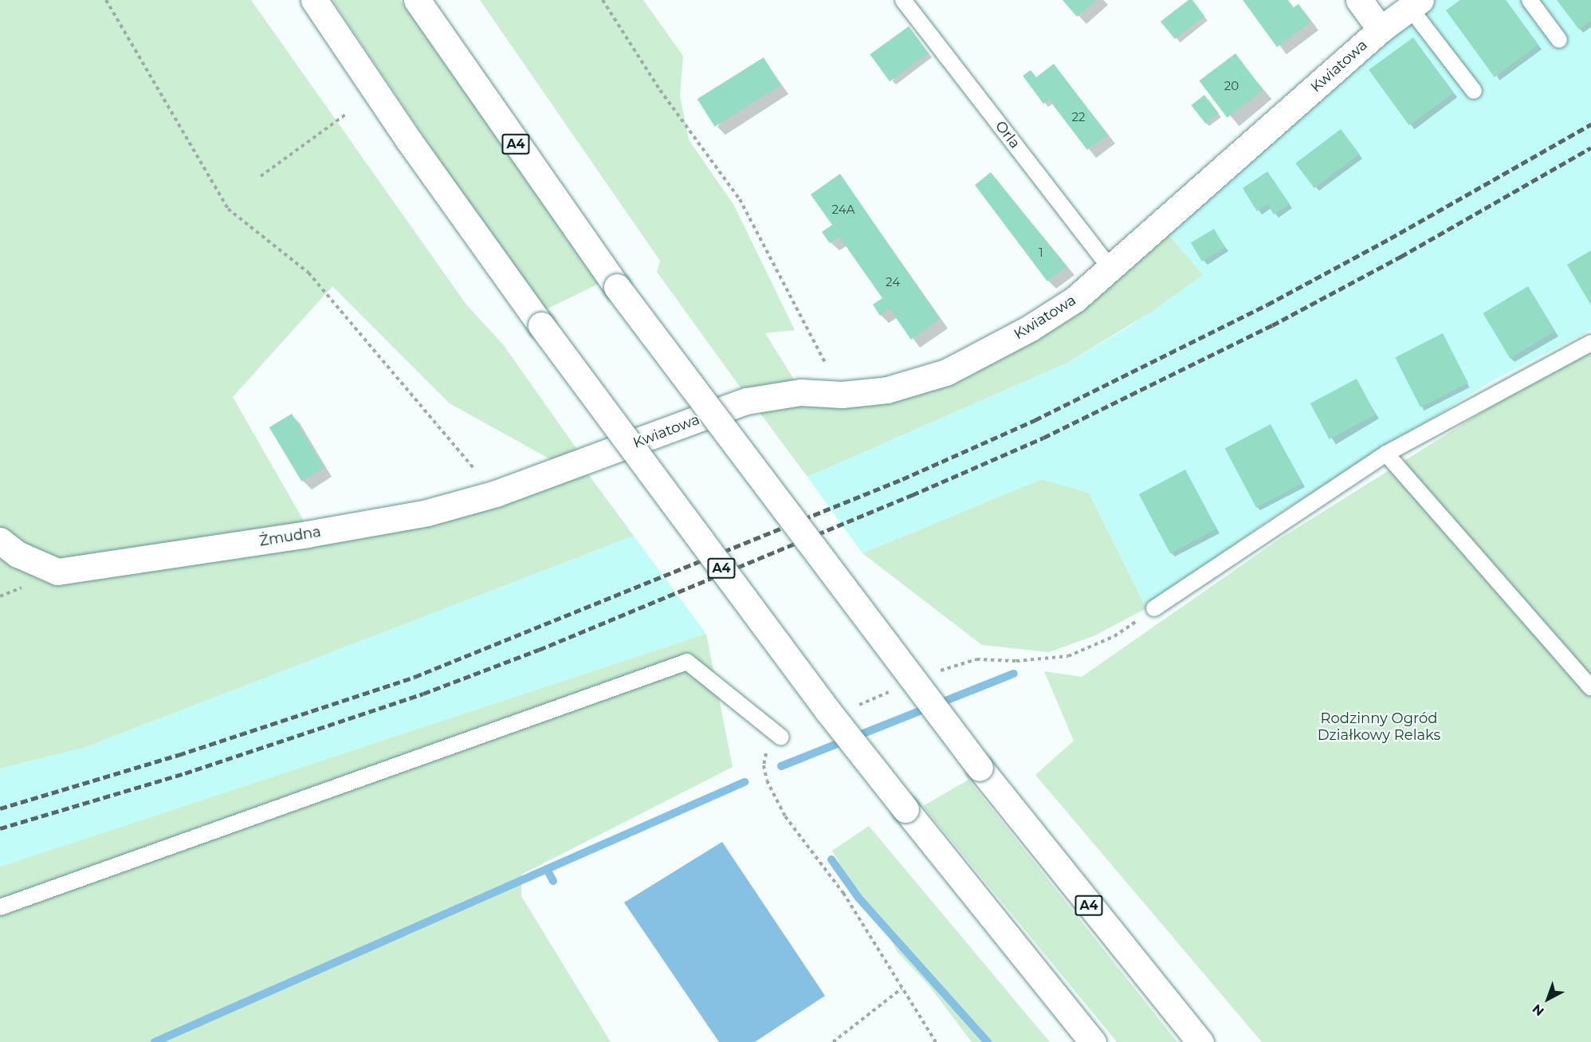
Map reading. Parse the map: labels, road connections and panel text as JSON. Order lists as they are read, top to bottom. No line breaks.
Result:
{"streets":{"main road":["Kwiatowa","A4","Żmudna"],"lane":["Orla"]},"crossings":[["Kwiatowa","Orla"],["Kwiatowa","Żmudna"]],"parks":["Rodzinny Ogród Działkowy Relaks"],"house_numbers":["20","22","24A","1","24"],"north":"bottom left"}
